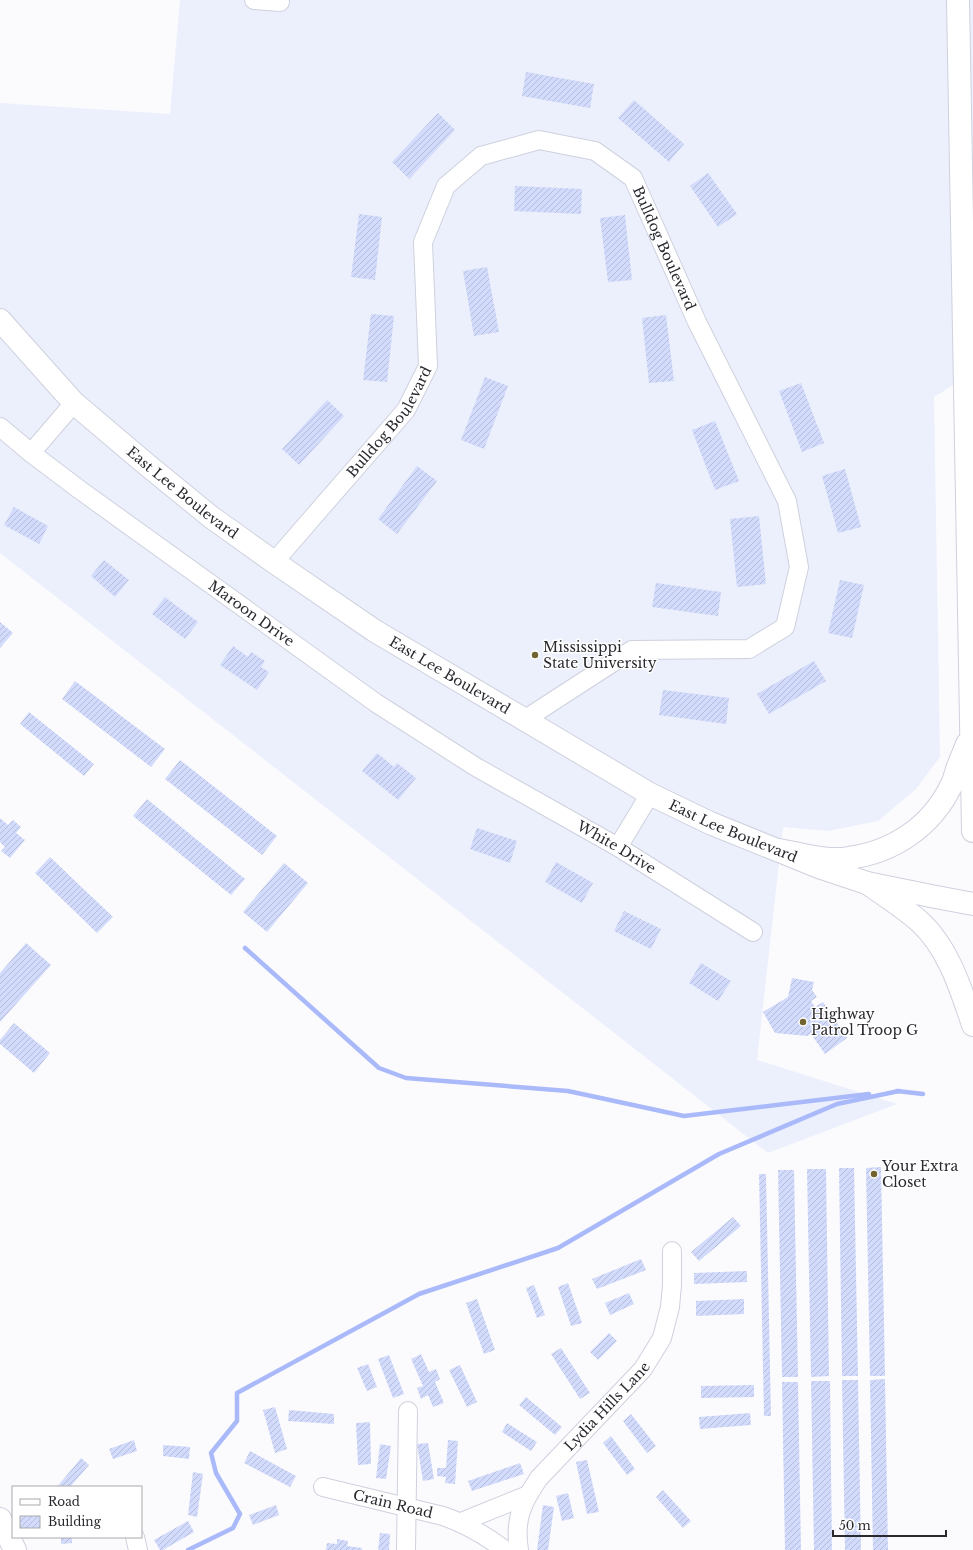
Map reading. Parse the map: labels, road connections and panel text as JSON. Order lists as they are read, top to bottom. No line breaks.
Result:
{"streets":{"main road":["East Lee Boulevard"],"street":["Bulldog Boulevard","Maroon Drive","White Drive","Lydia Hills Lane","Crain Road"]},"crossings":[["Bulldog Boulevard","East Lee Boulevard"],["Maroon Drive","White Drive"]],"places":["Mississippi State University","Highway Patrol Troop G","Your Extra Closet"],"legend":["Road","Building"],"scale_bar":"50 m"}
